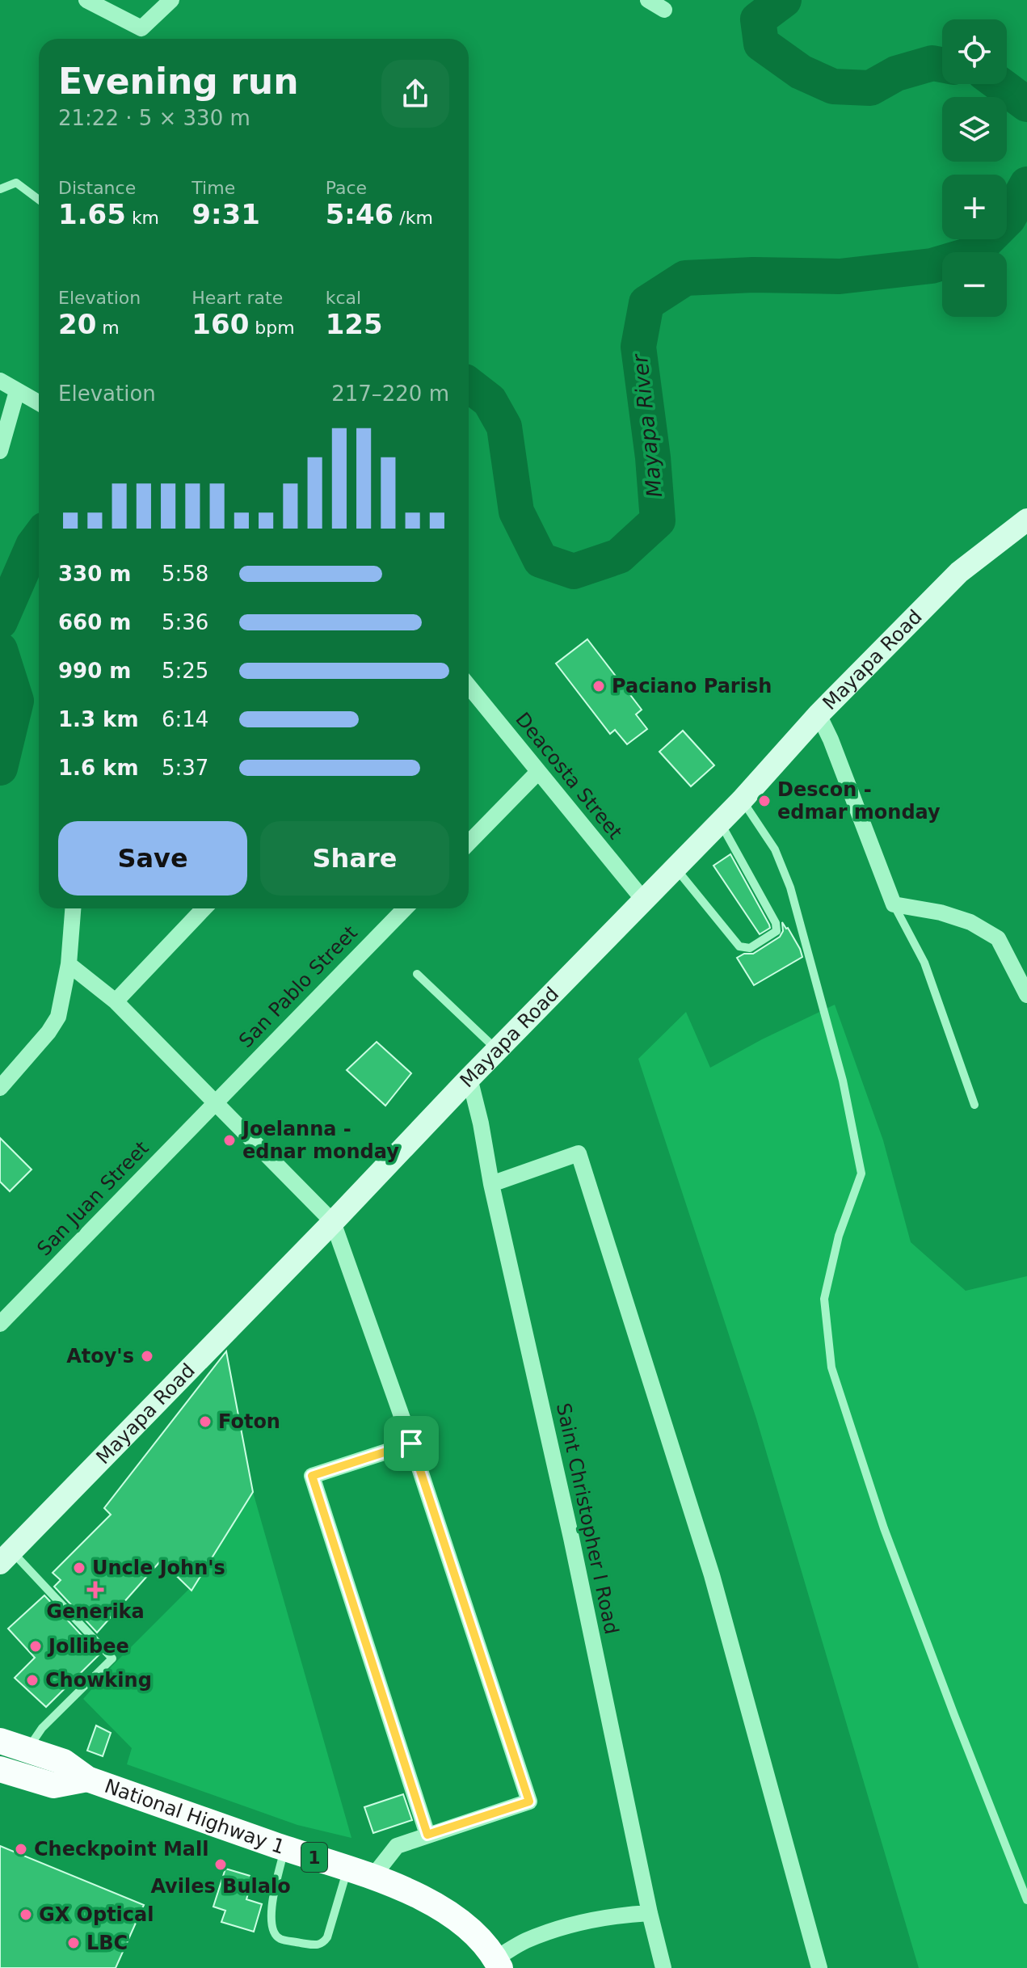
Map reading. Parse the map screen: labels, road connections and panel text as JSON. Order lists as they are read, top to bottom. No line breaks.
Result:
{"streets":{"highway":["National Highway 1","1"],"main road":["Mayapa Road"],"street":["Deacosta Street","San Pablo Street","San Juan Street","Saint Christopher I Road"]},"crossings":[["Mayapa Road","Deacosta Street"],["Mayapa Road","Saint Christopher I Road"],["San Pablo Street","San Juan Street"]],"water":["Mayapa River"],"places":{"other":["Paciano Parish","Descon - edmar monday","Joelanna - ednar monday","Atoy's","Foton","Uncle John's","Jollibee","Chowking","Checkpoint Mall","Aviles Bulalo","GX Optical","LBC"],"health":["Generika"]},"page":{"map_buttons":["+","−"],"heading":["Evening run","21:22 · 5 × 330 m"],"stats":[["Distance","1.65 km"],["Time","9:31"],["Pace","5:46 /km"],["Elevation","20 m"],["Heart rate","160 bpm"],["kcal","125"]],"chart":["Elevation","217–220 m"],"list":[{"name":"330 m","note":"5:58"},{"name":"660 m","note":"5:36"},{"name":"990 m","note":"5:25"},{"name":"1.3 km","note":"6:14"},{"name":"1.6 km","note":"5:37"}],"buttons":["Save","Share"]}}
